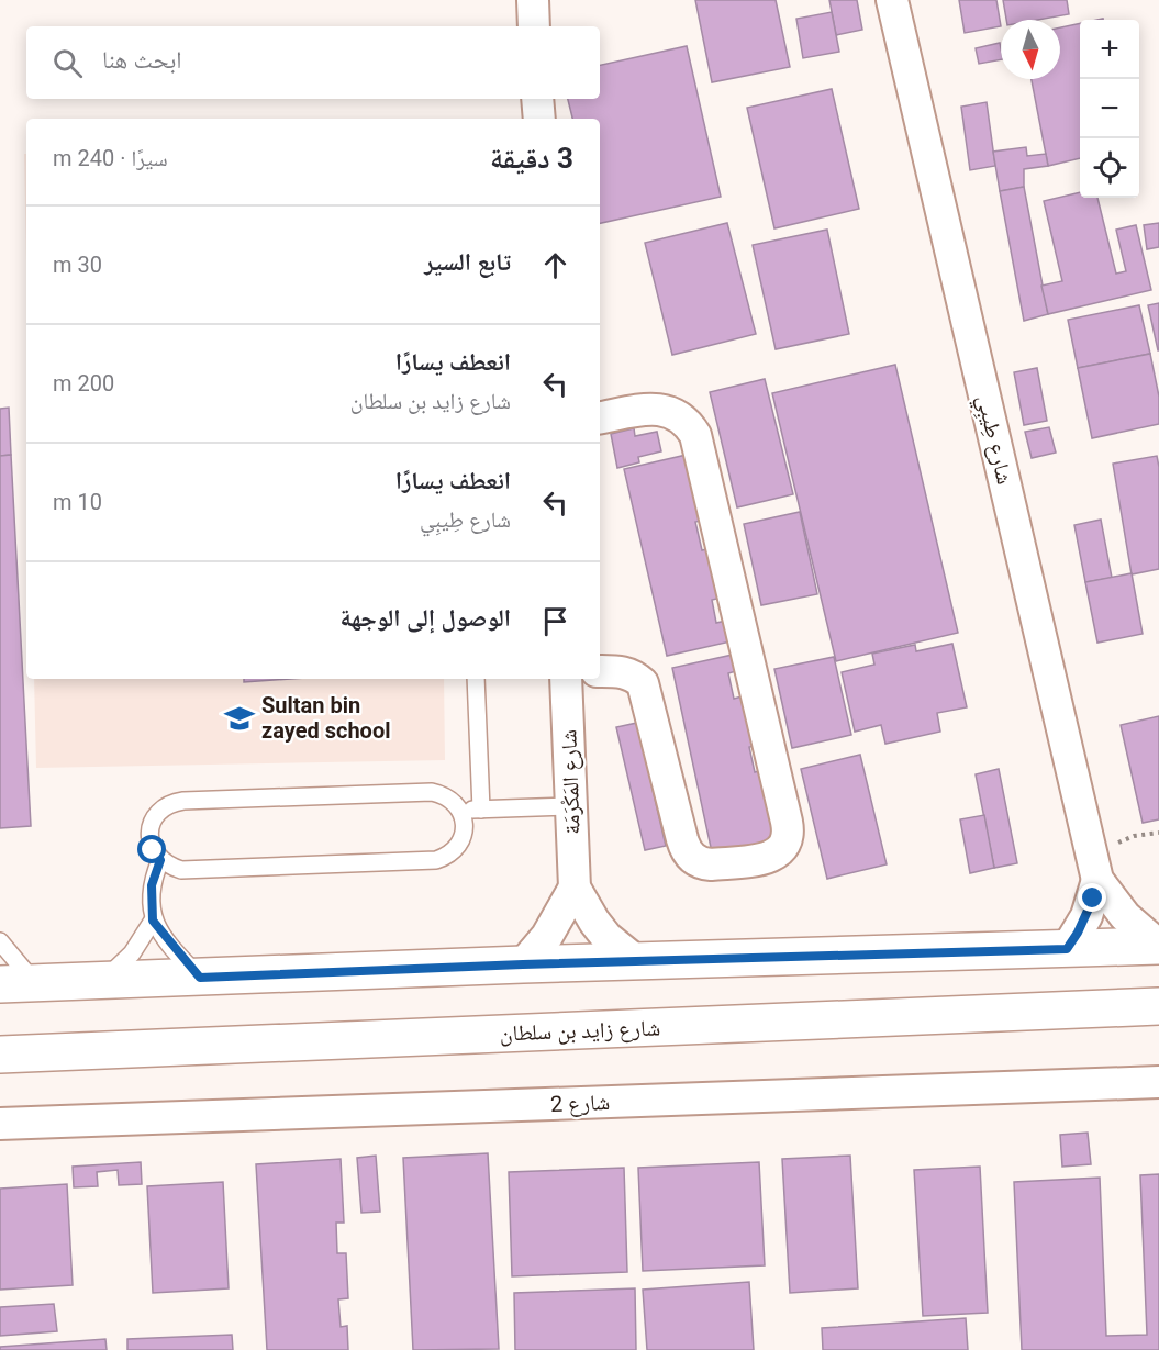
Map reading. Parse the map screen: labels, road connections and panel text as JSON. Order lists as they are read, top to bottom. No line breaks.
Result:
{"streets":{"main road":["شارع زايد بن سلطان"],"street":["شارع طِيبِي","شارع المَكْرَمَة","شارع 2"]},"places":{"school or university":["Sultan bin zayed school"]},"north":"bottom","page":{"map_buttons":["+","−"],"search":"ابحث هنا","heading":["3 دقيقة","سيرًا · 240 m"],"list":[["تابع السير","30 m"],["انعطف يسارًا","شارع زايد بن سلطان","200 m"],["انعطف يسارًا","شارع طِيبِي","10 m"],"الوصول إلى الوجهة"]}}
